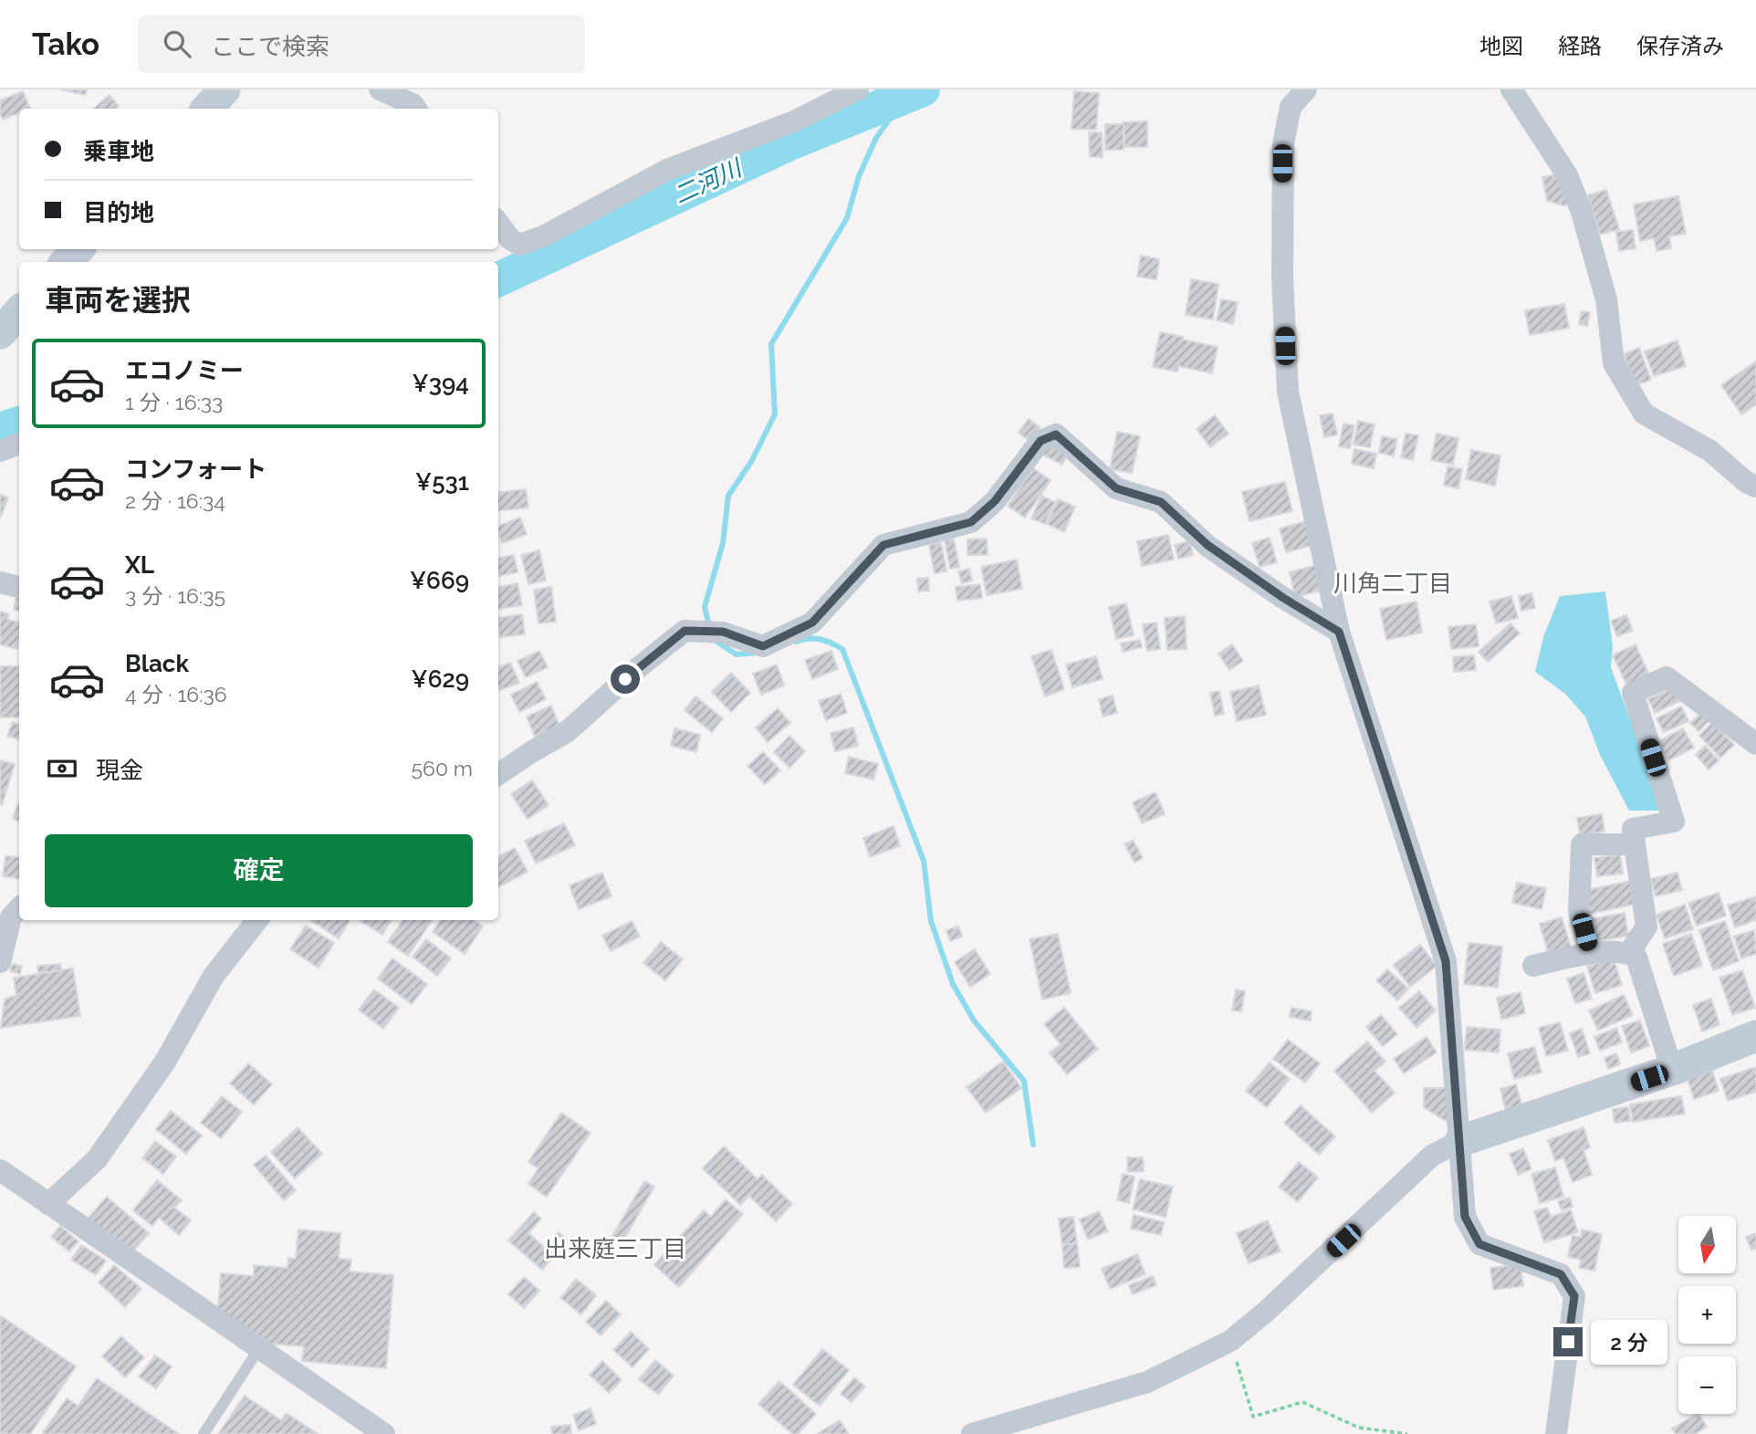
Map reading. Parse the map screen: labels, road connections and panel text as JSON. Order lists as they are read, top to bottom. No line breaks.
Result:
{"districts":["川角二丁目","出来庭三丁目"],"water":["二河川"],"north":"bottom","page":{"header":"Tako","search":"ここで検索","nav":["地図","経路","保存済み"],"banner":["乗車地","目的地"],"heading":"車両を選択","list":[{"name":"エコノミー","note":"1 分 · 16:33","value":"¥394"},{"name":"コンフォート","note":"2 分 · 16:34","value":"¥531"},{"name":"XL","note":"3 分 · 16:35","value":"¥669"},{"name":"Black","note":"4 分 · 16:36","value":"¥629"}],"pay":["現金","560 m"],"buttons":"確定","map_buttons":["+","−"],"bubble":"2 分"}}
